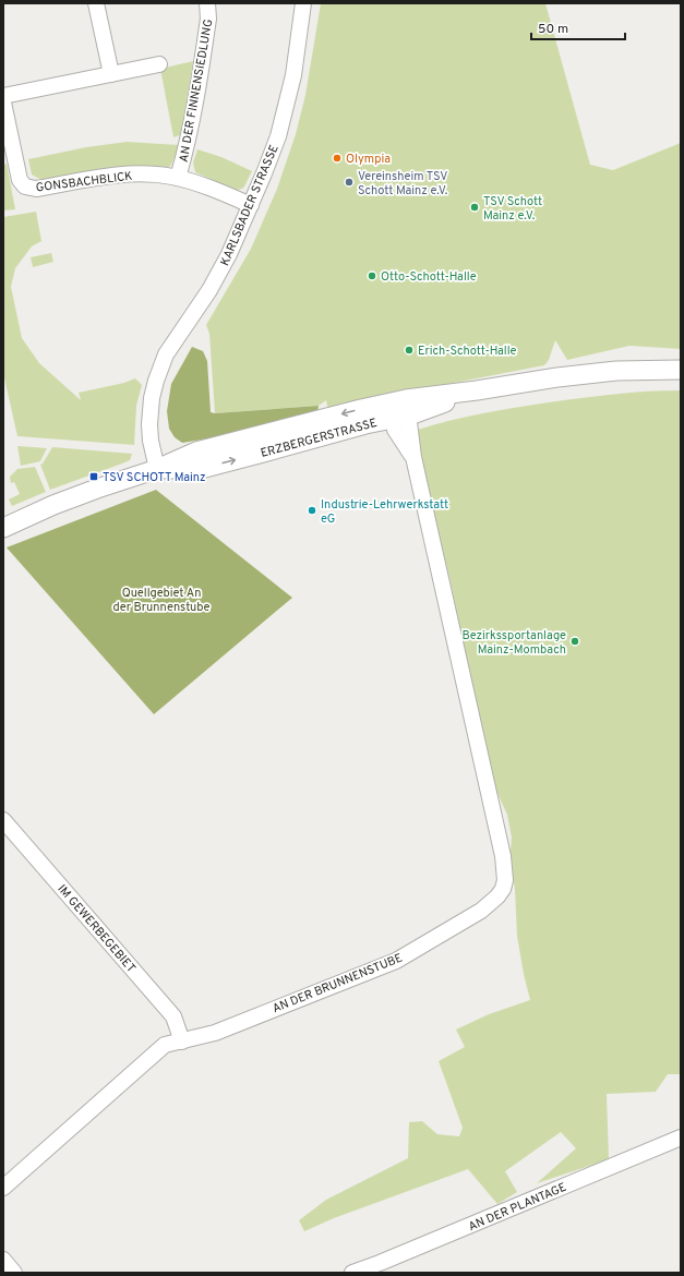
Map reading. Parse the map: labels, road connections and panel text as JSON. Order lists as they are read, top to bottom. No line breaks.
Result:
{"streets":{"main road":["ERZBERGERSTRASSE"],"street":["AN DER FINNENSIEDLUNG","GONSBACHBLICK","KARLSBADER STRASSE","IM GEWERBEGEBIET","AN DER BRUNNENSTUBE","AN DER PLANTAGE"]},"crossings":[["AN DER FINNENSIEDLUNG","GONSBACHBLICK"],["GONSBACHBLICK","KARLSBADER STRASSE"],["KARLSBADER STRASSE","ERZBERGERSTRASSE"],["ERZBERGERSTRASSE","AN DER BRUNNENSTUBE"],["IM GEWERBEGEBIET","AN DER BRUNNENSTUBE"]],"parks":["Quellgebiet An der Brunnenstube"],"places":{"other":["Olympia","Vereinsheim TSV Schott Mainz e.V.","TSV Schott Mainz e.V.","Otto-Schott-Halle","Erich-Schott-Halle","Industrie-Lehrwerkstatt eG","Bezirkssportanlage Mainz-Mombach"],"transit":["TSV SCHOTT Mainz"]},"scale_bar":"50 m"}
